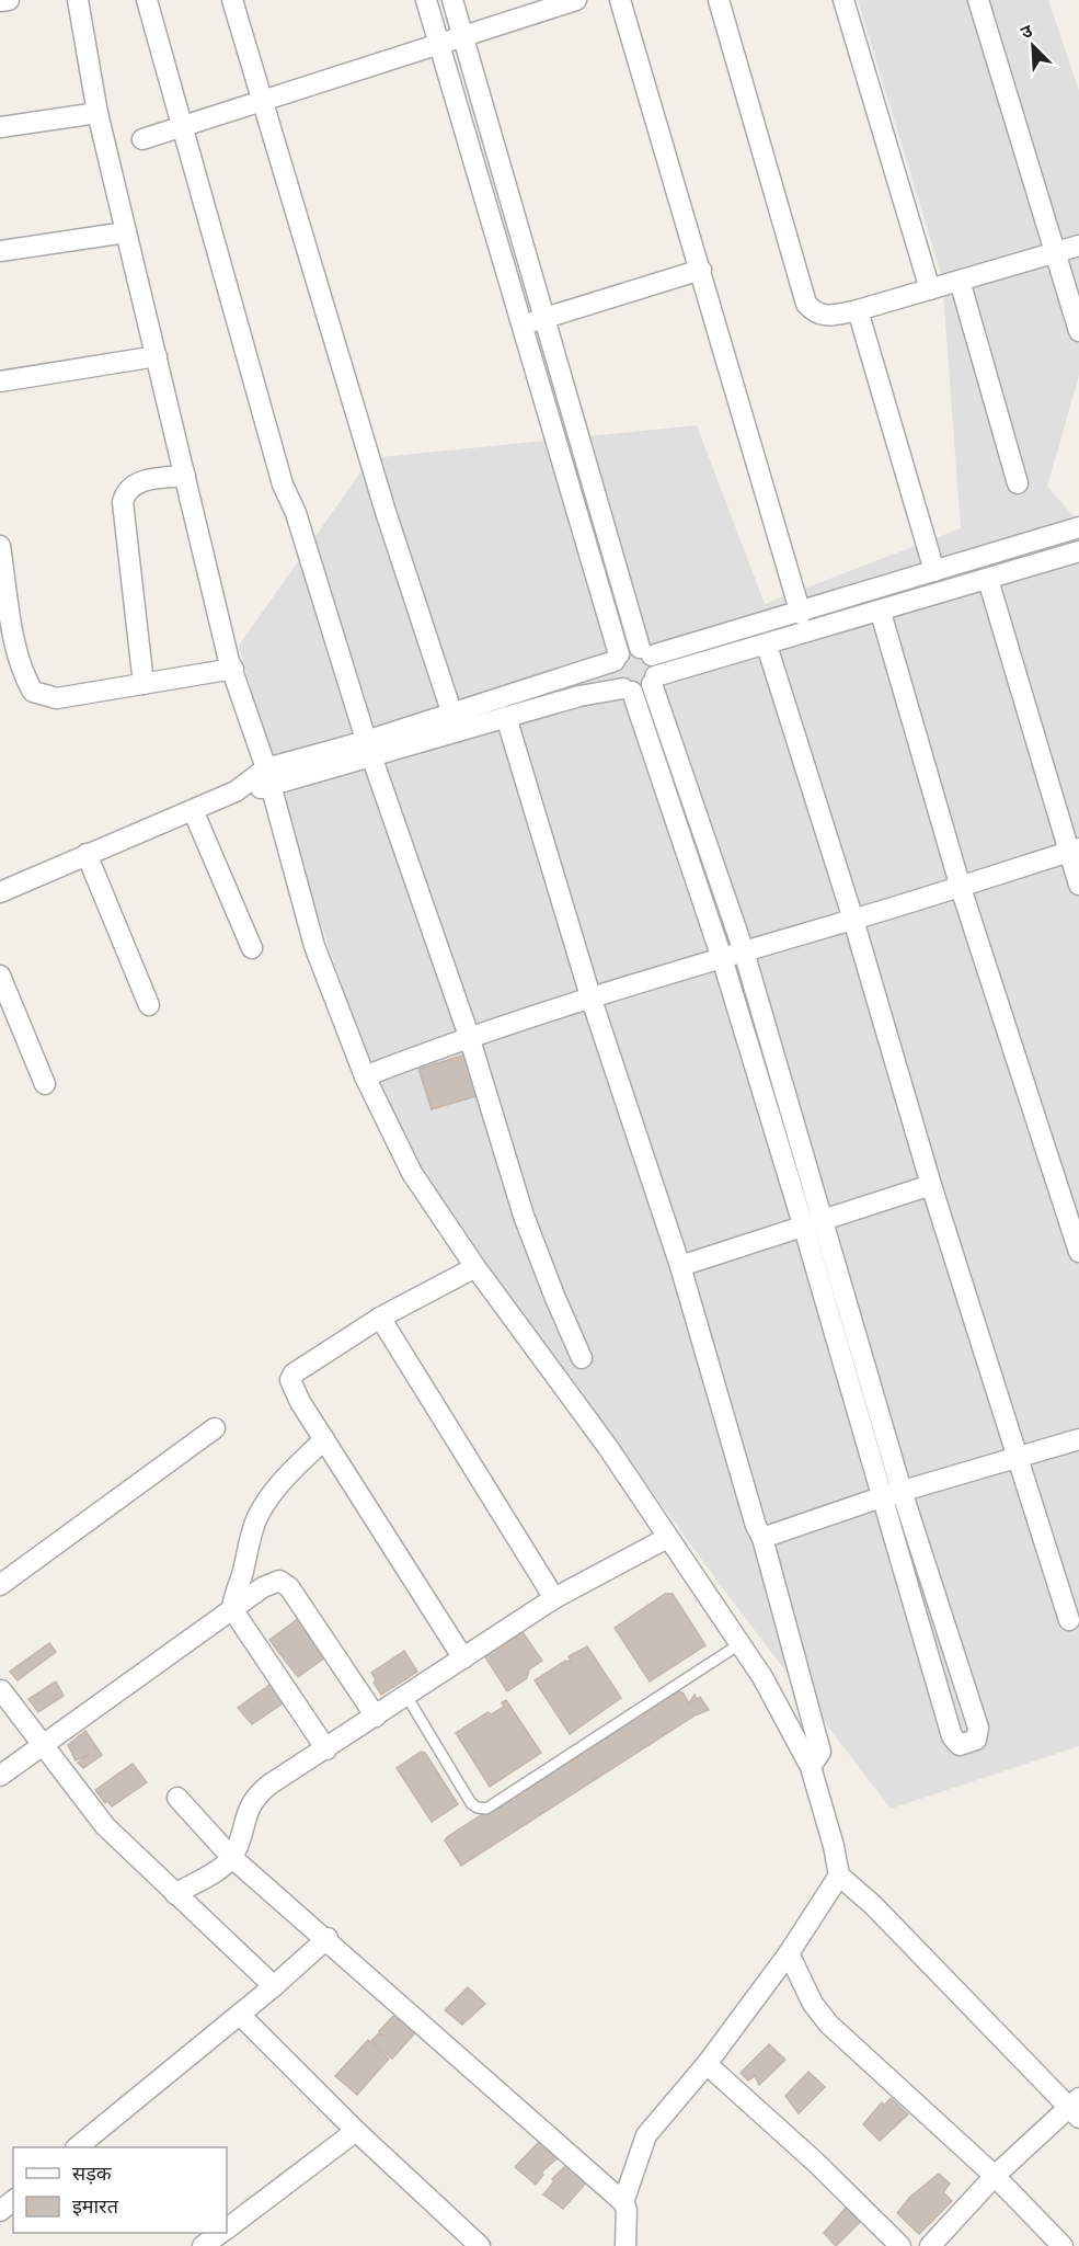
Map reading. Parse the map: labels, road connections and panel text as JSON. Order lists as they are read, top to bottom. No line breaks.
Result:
{"legend":["सड़क","इमारत"],"north":"top left"}
